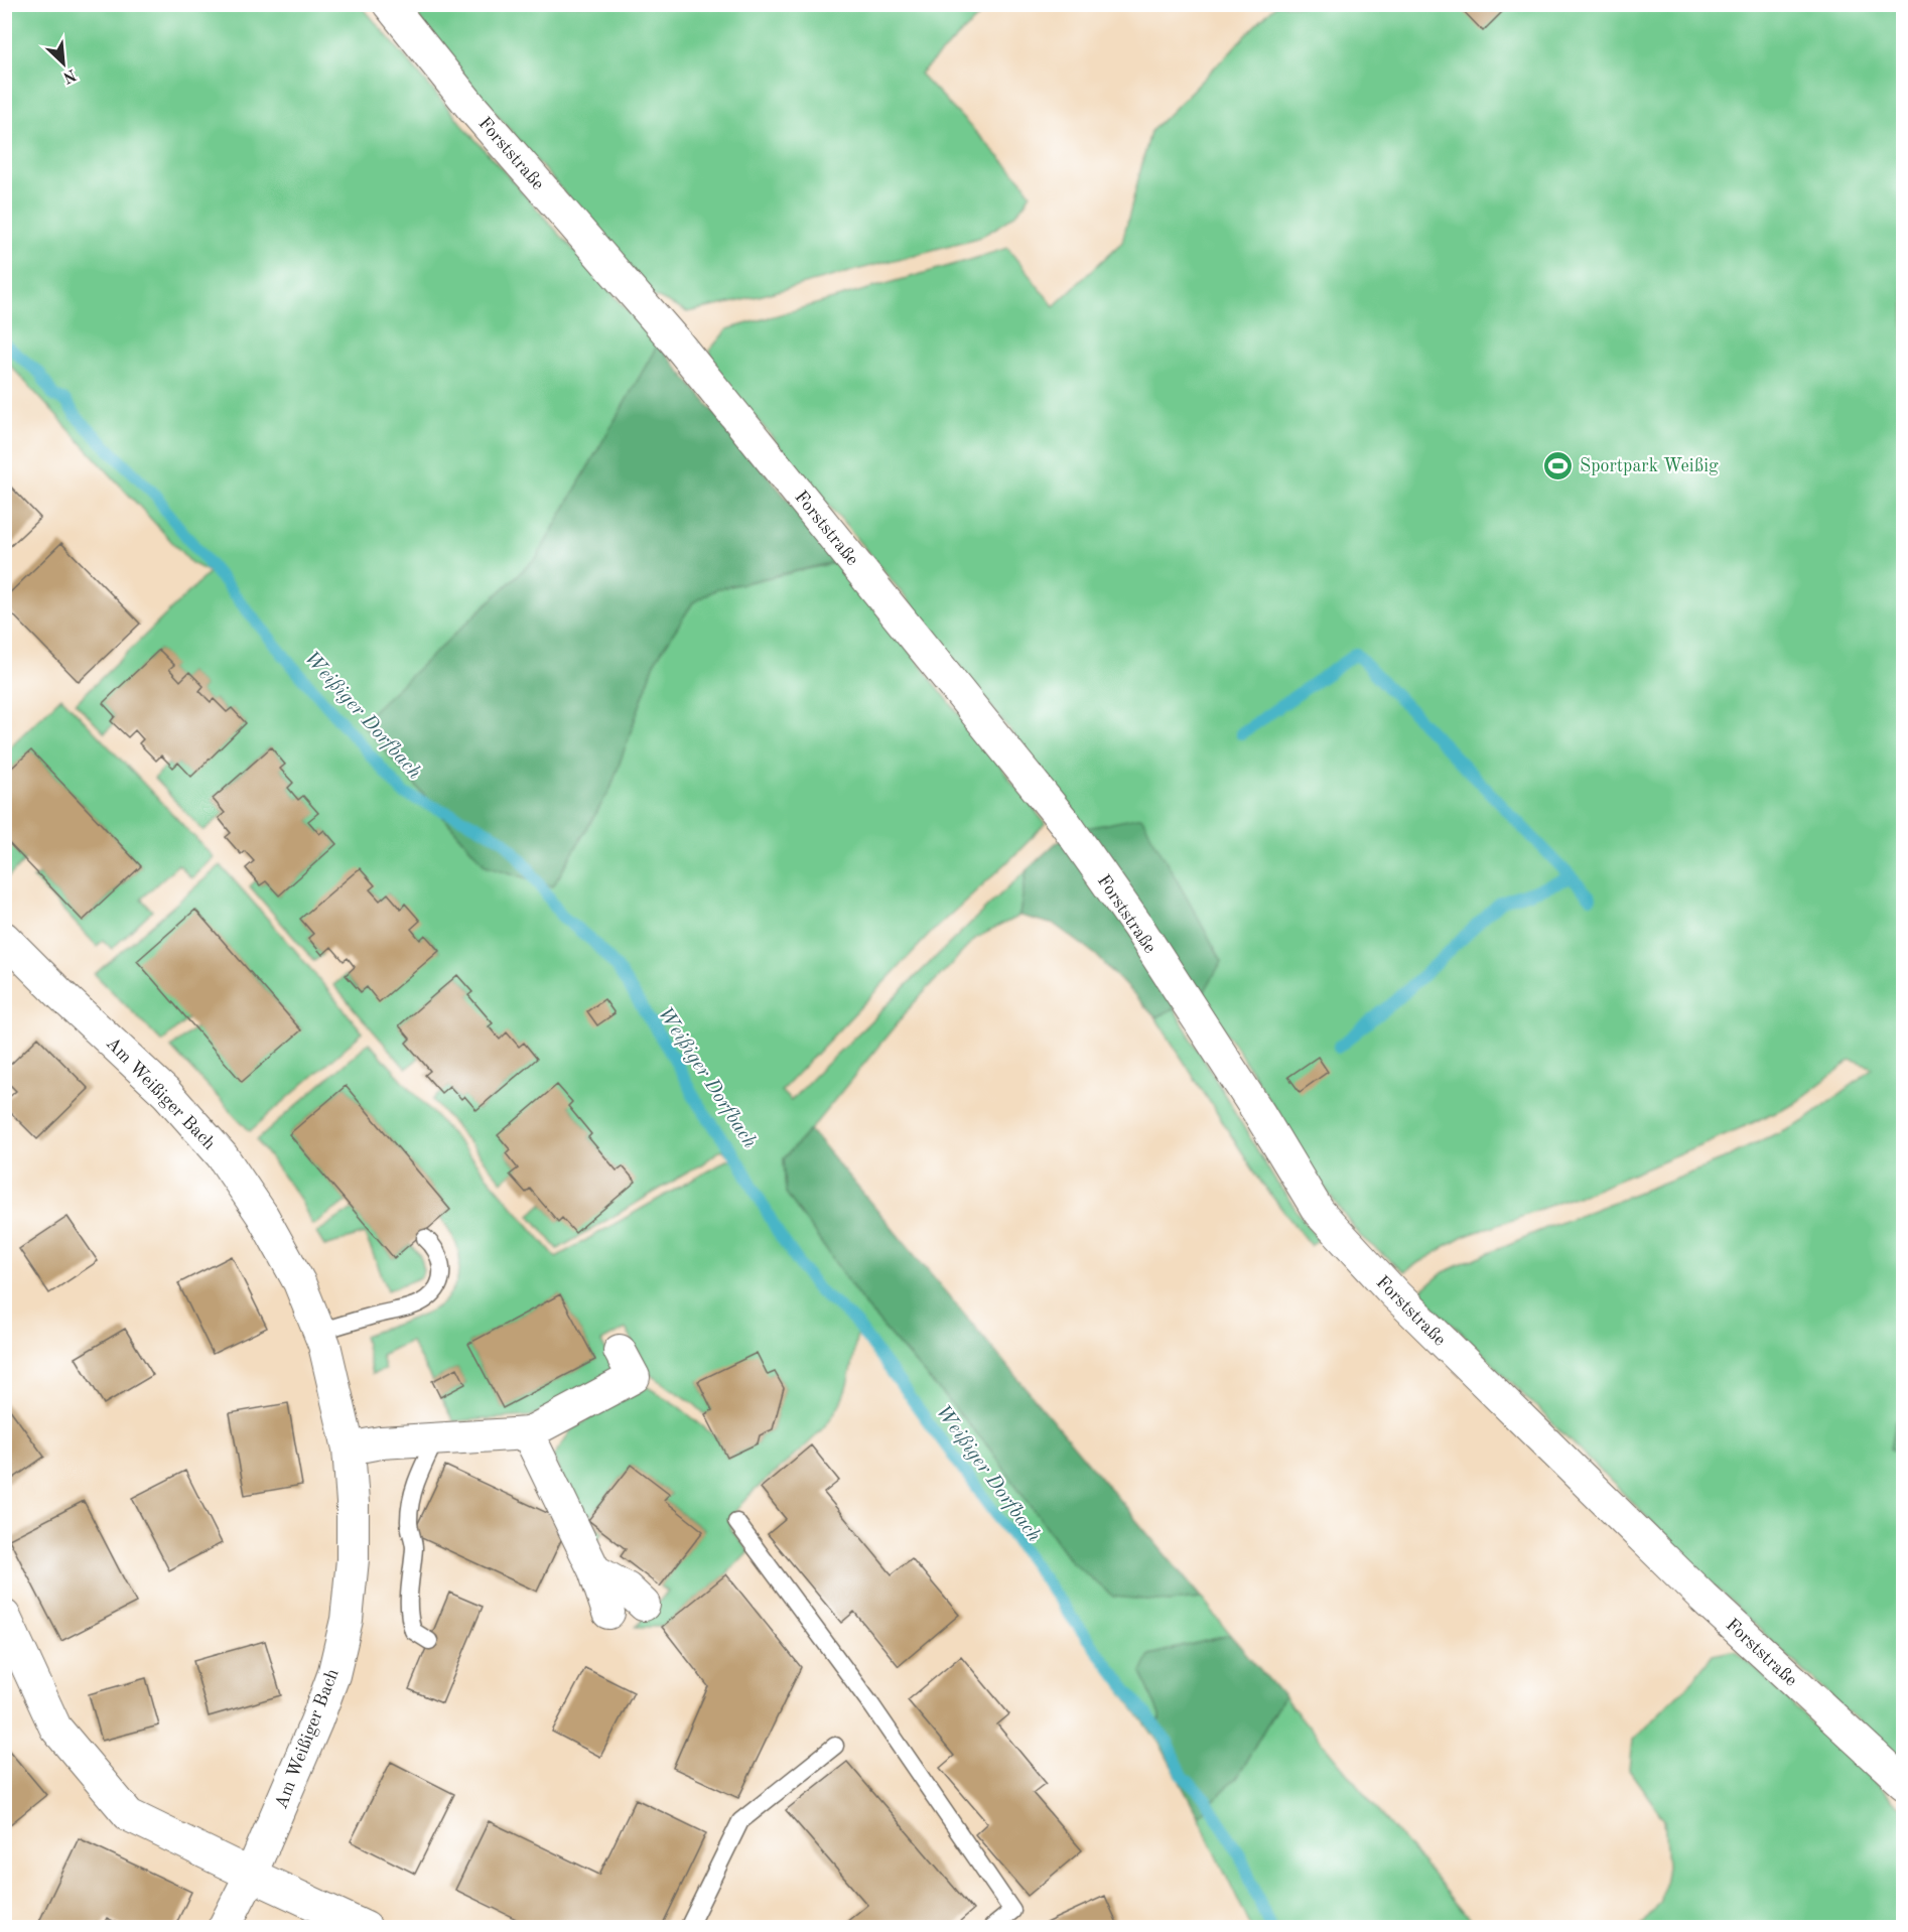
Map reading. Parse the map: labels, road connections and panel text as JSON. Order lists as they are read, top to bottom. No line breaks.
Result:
{"streets":{"street":["Forststraße","Am Weißiger Bach"]},"water":["Weißiger Dorfbach"],"places":{"sports":["Sportpark Weißig"]},"north":"bottom right"}
